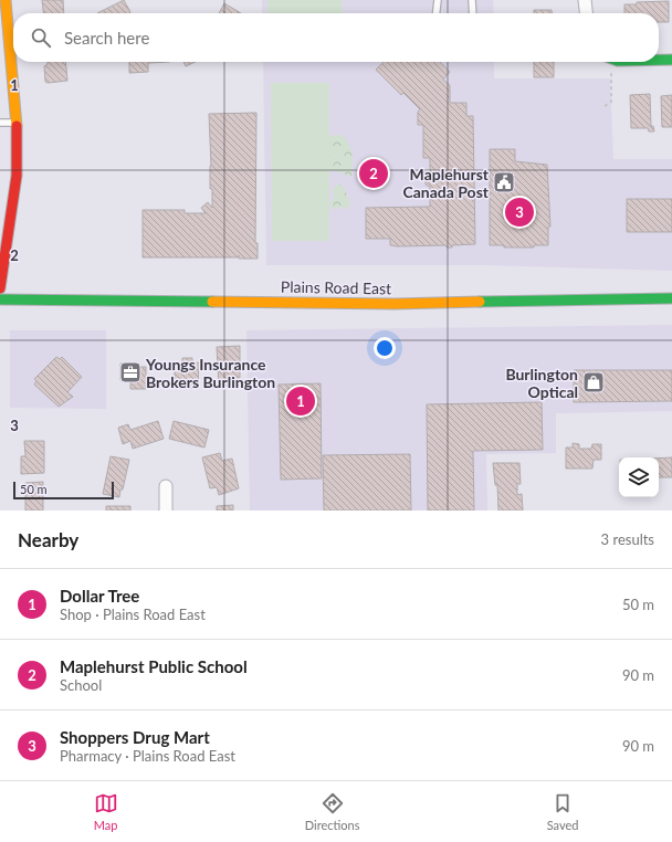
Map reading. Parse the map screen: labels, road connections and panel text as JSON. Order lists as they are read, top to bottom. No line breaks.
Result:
{"streets":{"main road":["Plains Road East"]},"places":{"public building":["Maplehurst Canada Post"],"office":["Youngs Insurance Brokers Burlington"],"shop":["Burlington Optical"]},"scale_bar":"50 m","page":{"search":"Search here","pins":["2","3","1"],"scale":"50 m","heading":["Nearby","3 results"],"list":[{"mark":"1","name":"Dollar Tree","note":"Shop · Plains Road East","value":"50 m"},{"mark":"2","name":"Maplehurst Public School","note":"School","value":"90 m"},{"mark":"3","name":"Shoppers Drug Mart","note":"Pharmacy · Plains Road East","value":"90 m"}],"nav":["Map","Directions","Saved"]},"grid":{"rows":["1","2","3"]}}
